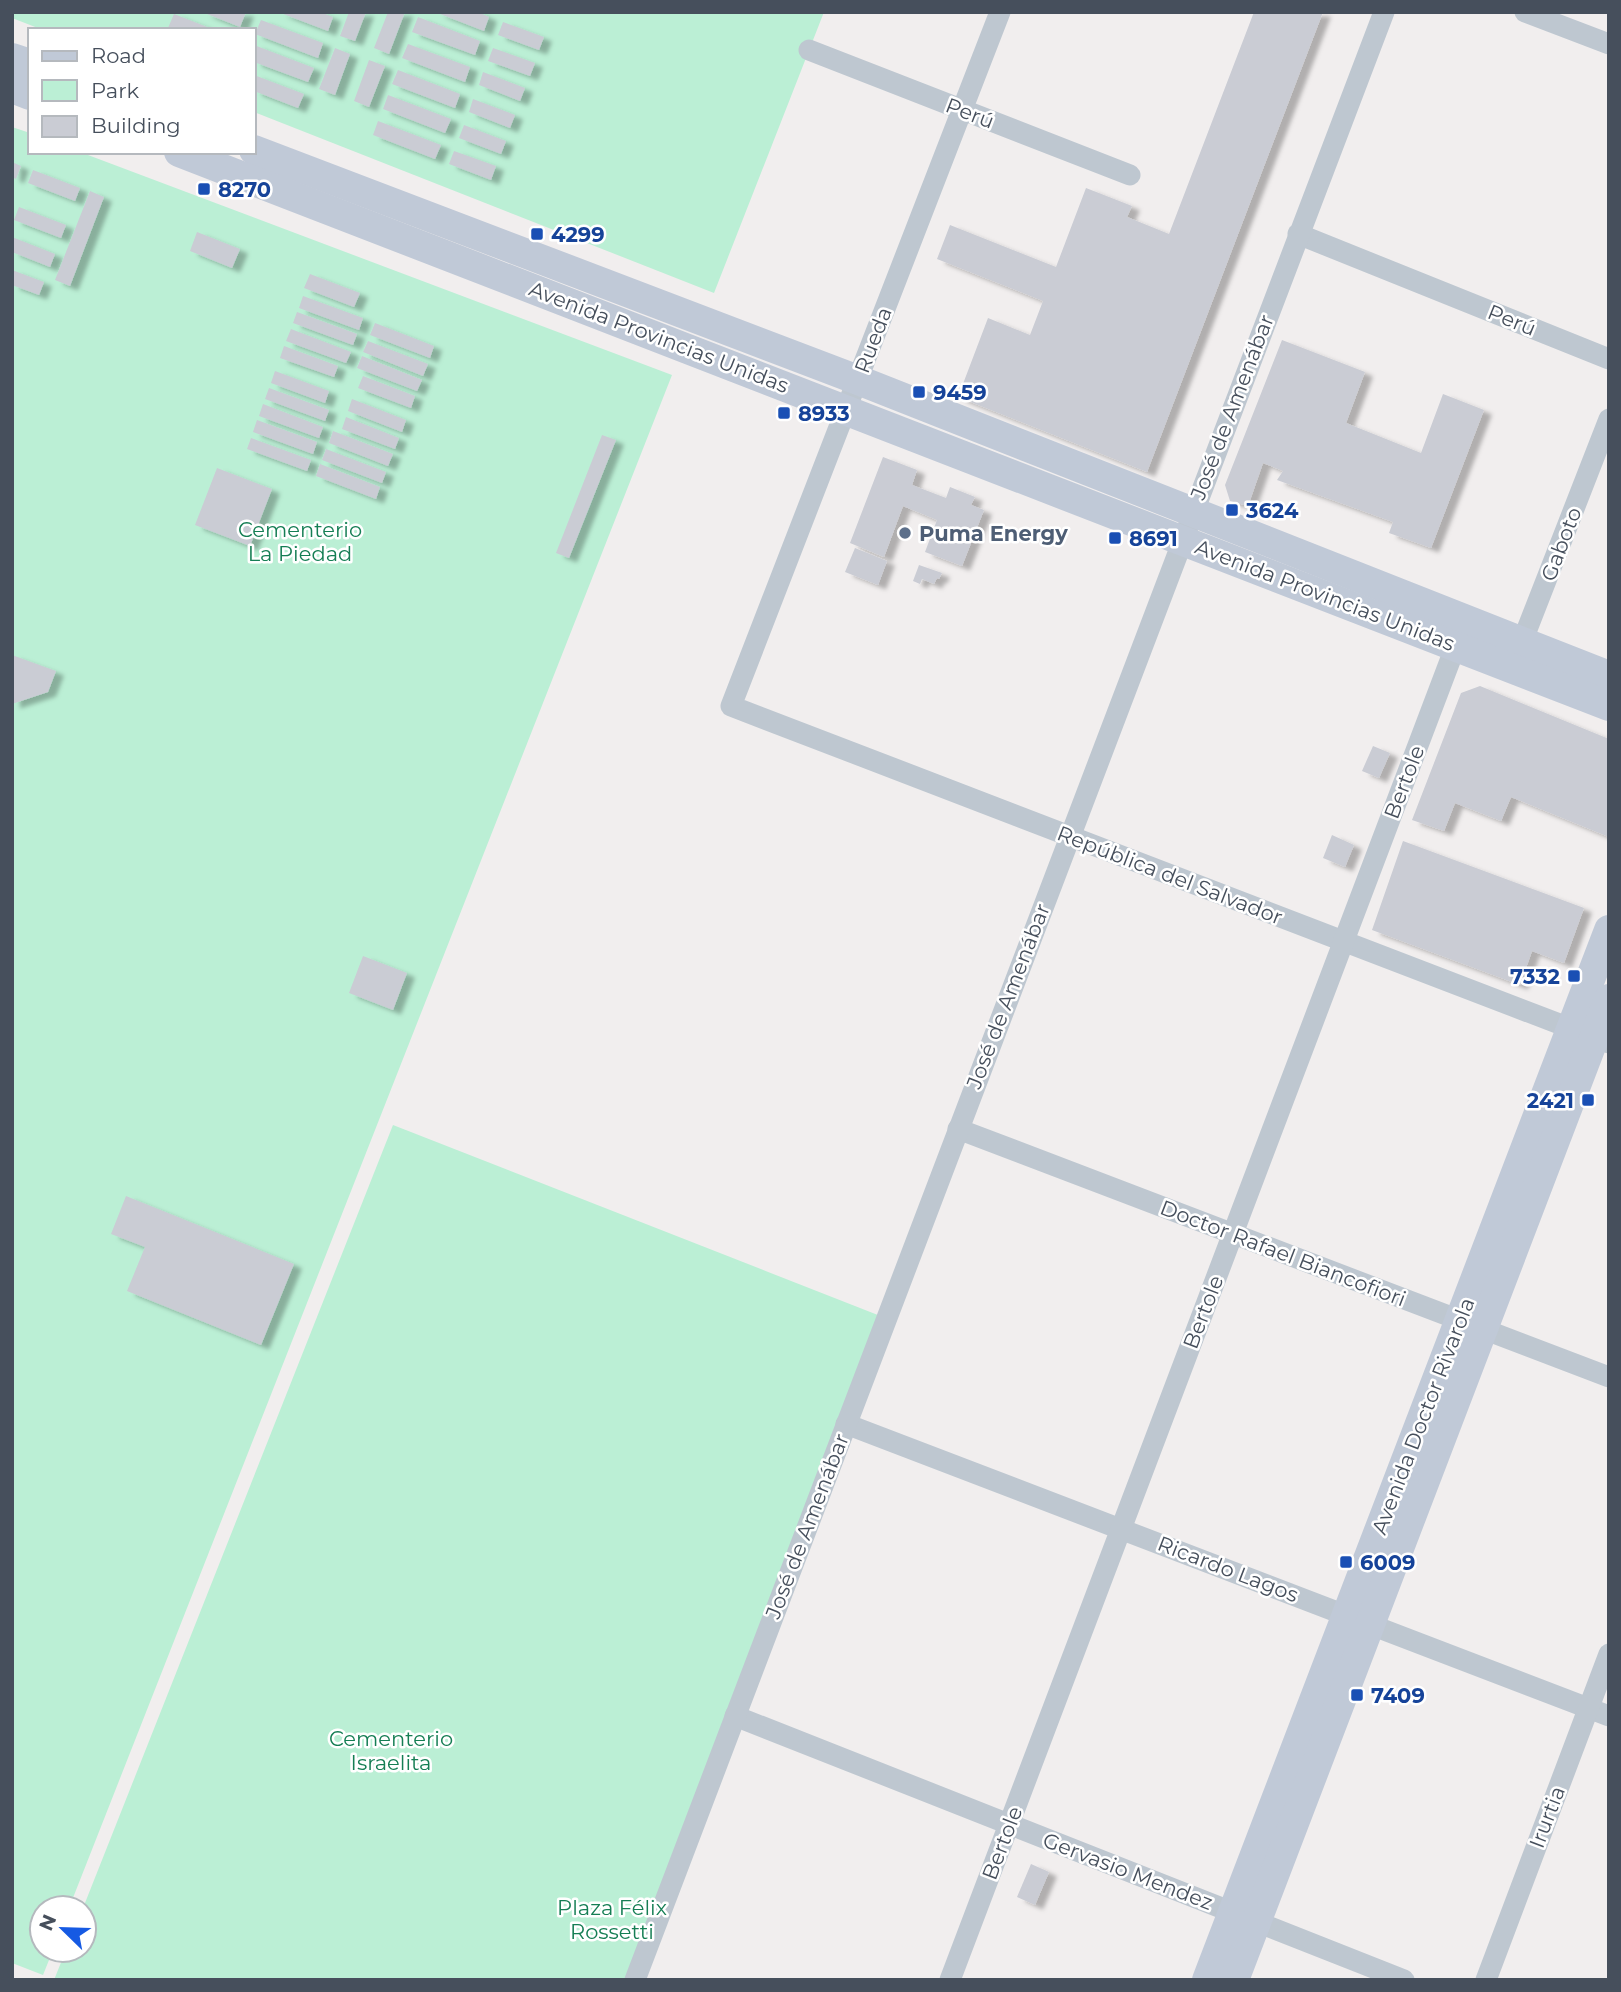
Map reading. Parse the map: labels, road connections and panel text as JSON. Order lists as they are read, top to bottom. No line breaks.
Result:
{"streets":{"main road":["Avenida Provincias Unidas","Avenida Doctor Rivarola"],"street":["Perú","Rueda","José de Amenábar","Gaboto","Bertole","República del Salvador","Doctor Rafael Biancofiori","Ricardo Lagos","Irurtia","Gervasio Mendez"]},"crossings":[["Perú","Rueda"],["Perú","José de Amenábar"],["Avenida Provincias Unidas","Rueda"],["Avenida Provincias Unidas","José de Amenábar"],["Avenida Provincias Unidas","Gaboto"],["Avenida Provincias Unidas","Bertole"],["Rueda","República del Salvador"],["José de Amenábar","República del Salvador"],["José de Amenábar","Doctor Rafael Biancofiori"],["José de Amenábar","Ricardo Lagos"],["José de Amenábar","Gervasio Mendez"],["Bertole","República del Salvador"],["Bertole","Doctor Rafael Biancofiori"],["Bertole","Ricardo Lagos"],["Bertole","Gervasio Mendez"],["República del Salvador","Avenida Doctor Rivarola"],["Doctor Rafael Biancofiori","Avenida Doctor Rivarola"],["Avenida Doctor Rivarola","Ricardo Lagos"],["Avenida Doctor Rivarola","Gervasio Mendez"],["Ricardo Lagos","Irurtia"]],"parks":["Cementerio La Piedad","Cementerio Israelita","Plaza Félix Rossetti"],"places":{"transit":["8270","4299","9459","8933","3624","8691","7332","2421","6009","7409"],"other":["Puma Energy"]},"legend":["Road","Park","Building"],"north":"top left"}
